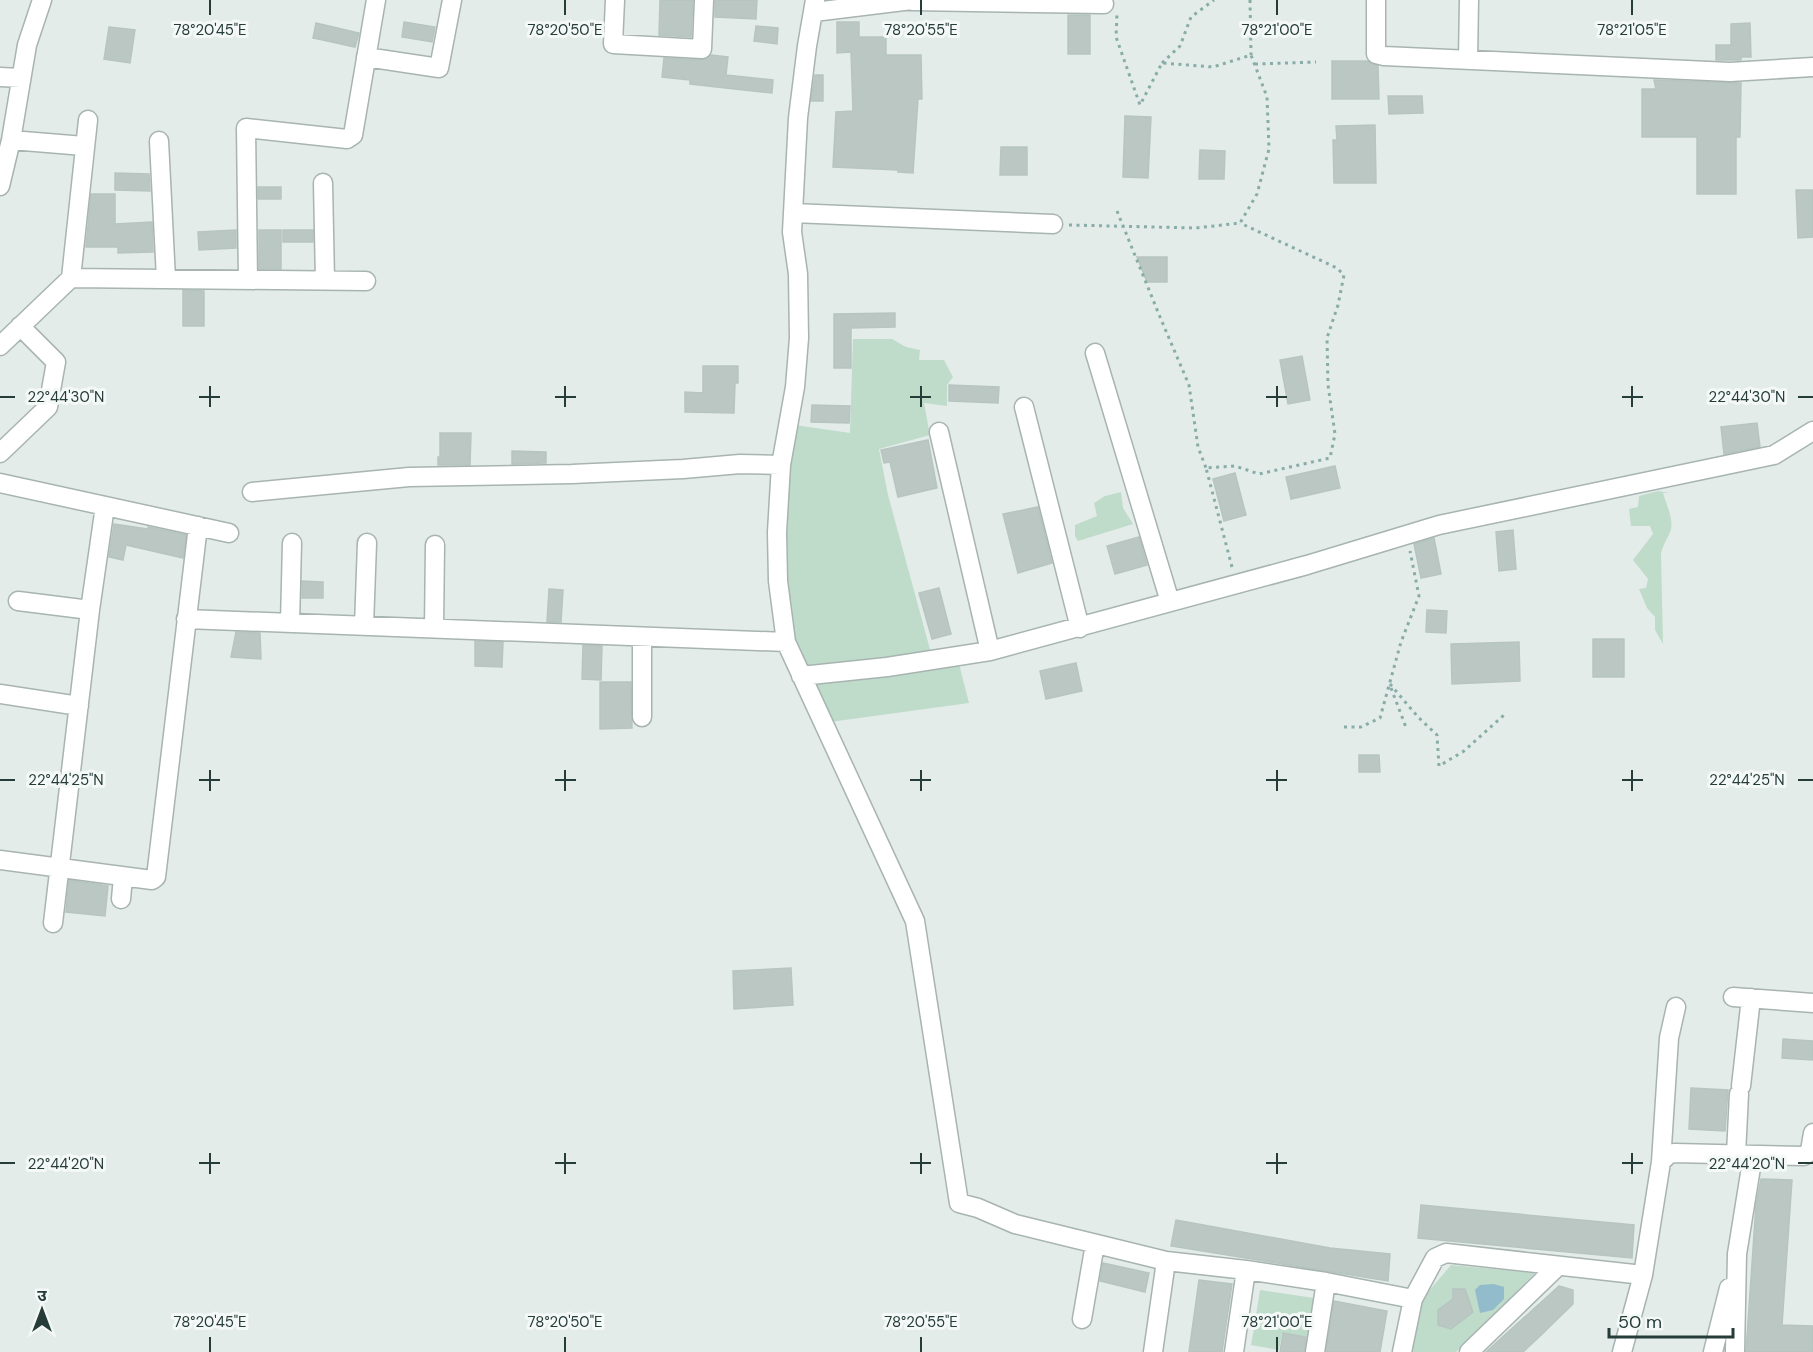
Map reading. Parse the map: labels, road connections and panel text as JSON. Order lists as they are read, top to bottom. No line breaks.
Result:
{"scale_bar":"50 m","north":"top","coordinates":["78°20'45\"E","78°20'50\"E","78°20'55\"E","78°21'00\"E","78°21'05\"E","22°44'30\"N","22°44'25\"N","22°44'20\"N"]}
